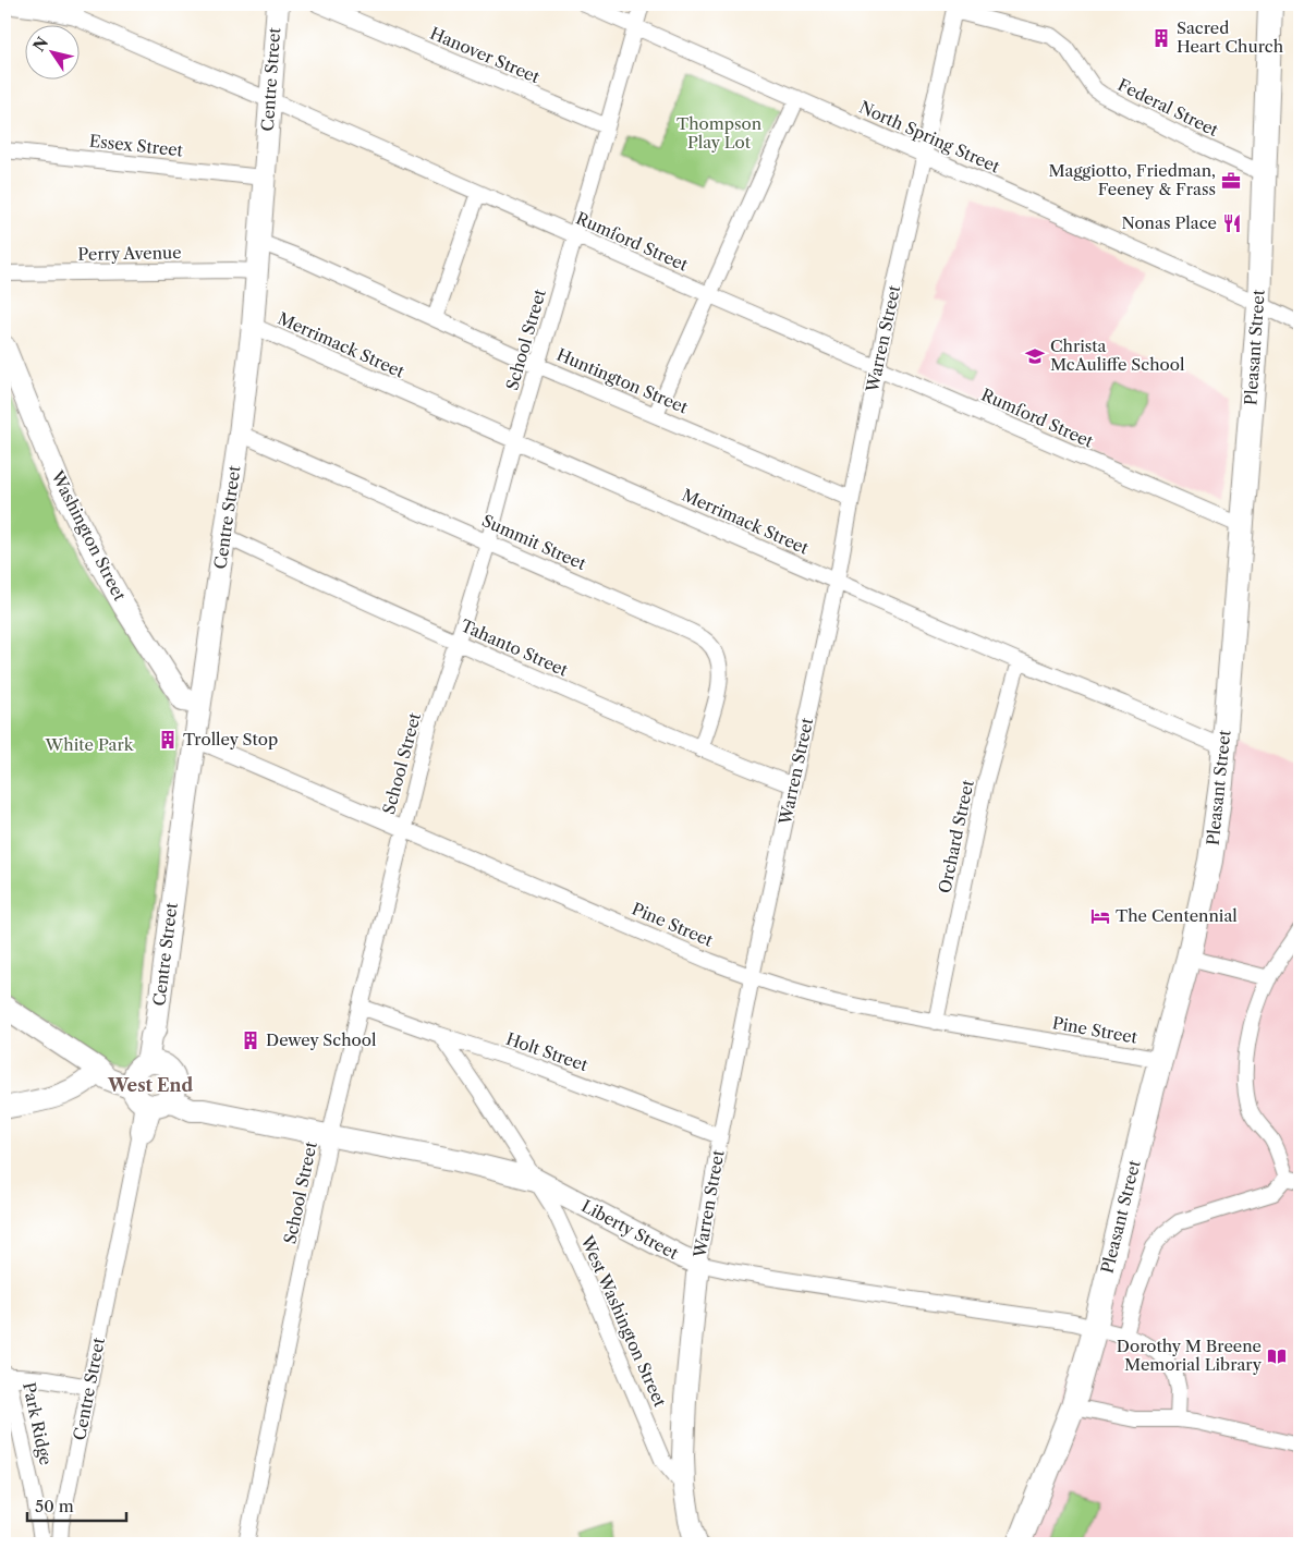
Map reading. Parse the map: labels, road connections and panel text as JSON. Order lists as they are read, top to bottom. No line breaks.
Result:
{"streets":{"main road":["Pleasant Street"],"street":["Hanover Street","Centre Street","Federal Street","North Spring Street","Essex Street","Rumford Street","Perry Avenue","Warren Street","School Street","Merrimack Street","Huntington Street","Washington Street","Summit Street","Tahanto Street","Orchard Street","Pine Street","Holt Street","Liberty Street","West Washington Street","Park Ridge"]},"crossings":[["Hanover Street","School Street"],["Centre Street","Essex Street"],["Centre Street","Rumford Street"],["Centre Street","Perry Avenue"],["Centre Street","Merrimack Street"],["Centre Street","Huntington Street"],["Centre Street","Washington Street"],["Centre Street","Summit Street"],["Centre Street","Tahanto Street"],["Centre Street","Pine Street"],["Centre Street","Liberty Street"],["Federal Street","Warren Street"],["Federal Street","Pleasant Street"],["North Spring Street","Warren Street"],["North Spring Street","School Street"],["North Spring Street","Pleasant Street"],["Rumford Street","Warren Street"],["Rumford Street","School Street"],["Rumford Street","Pleasant Street"],["Warren Street","Merrimack Street"],["Warren Street","Huntington Street"],["Warren Street","Tahanto Street"],["Warren Street","Pine Street"],["Warren Street","Holt Street"],["Warren Street","Liberty Street"],["Warren Street","West Washington Street"],["School Street","Merrimack Street"],["School Street","Huntington Street"],["School Street","Summit Street"],["School Street","Tahanto Street"],["School Street","Pine Street"],["School Street","Holt Street"],["School Street","Liberty Street"],["Merrimack Street","Pleasant Street"],["Merrimack Street","Orchard Street"],["Pleasant Street","Pine Street"],["Pleasant Street","Liberty Street"],["Summit Street","Tahanto Street"],["Orchard Street","Pine Street"],["Holt Street","West Washington Street"],["Liberty Street","West Washington Street"]],"districts":["West End"],"parks":["Thompson Play Lot","White Park"],"places":{"building":["Sacred Heart Church","Trolley Stop","Dewey School"],"office":["Maggiotto, Friedman, Feeney & Frass"],"restaurant":["Nonas Place"],"school or university":["Christa McAuliffe School"],"hotel":["The Centennial"],"library":["Dorothy M Breene Memorial Library"]},"scale_bar":"50 m","north":"top left"}
